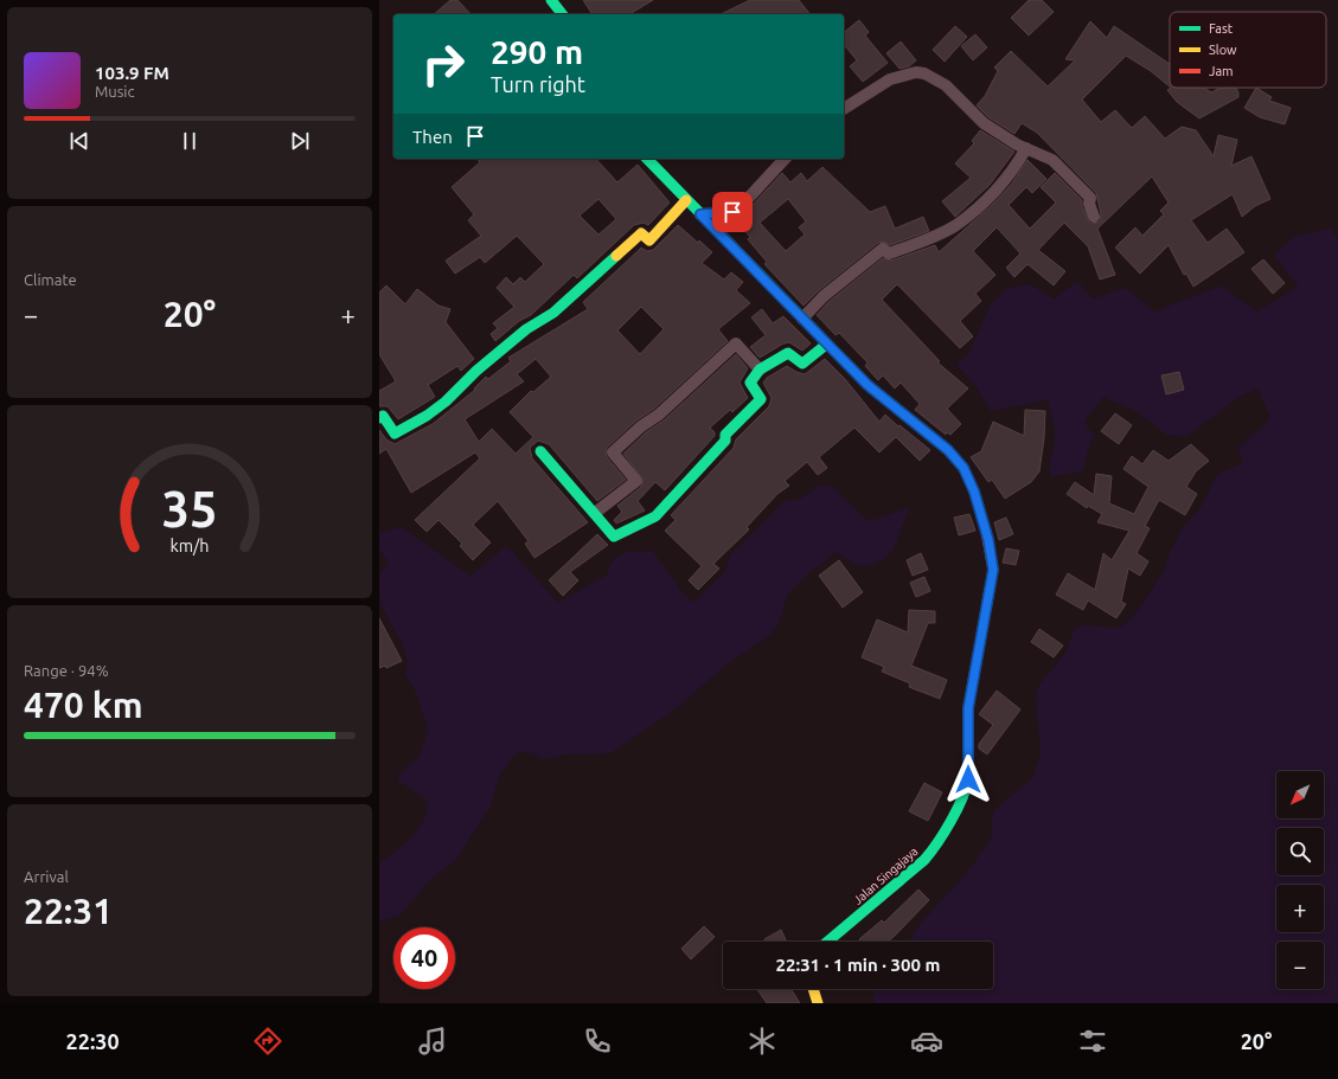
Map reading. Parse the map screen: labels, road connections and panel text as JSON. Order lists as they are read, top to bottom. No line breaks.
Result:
{"streets":{"street":["Jalan Singajaya"]},"legend":["Fast","Slow","Jam"],"north":"bottom left","page":{"turn":["290 m","Turn right"],"song":["103.9 FM","Music"],"then":"Then","tile":["Climate",["Range · 94%","470 km"],["Arrival","22:31"]],"heat":["−","20°","+"],"map_buttons":["+","−"],"limit":"40","trip":"22:31 · 1 min · 300 m","tabs":["22:30","20°"],"gauge":["35","km/h"]}}
